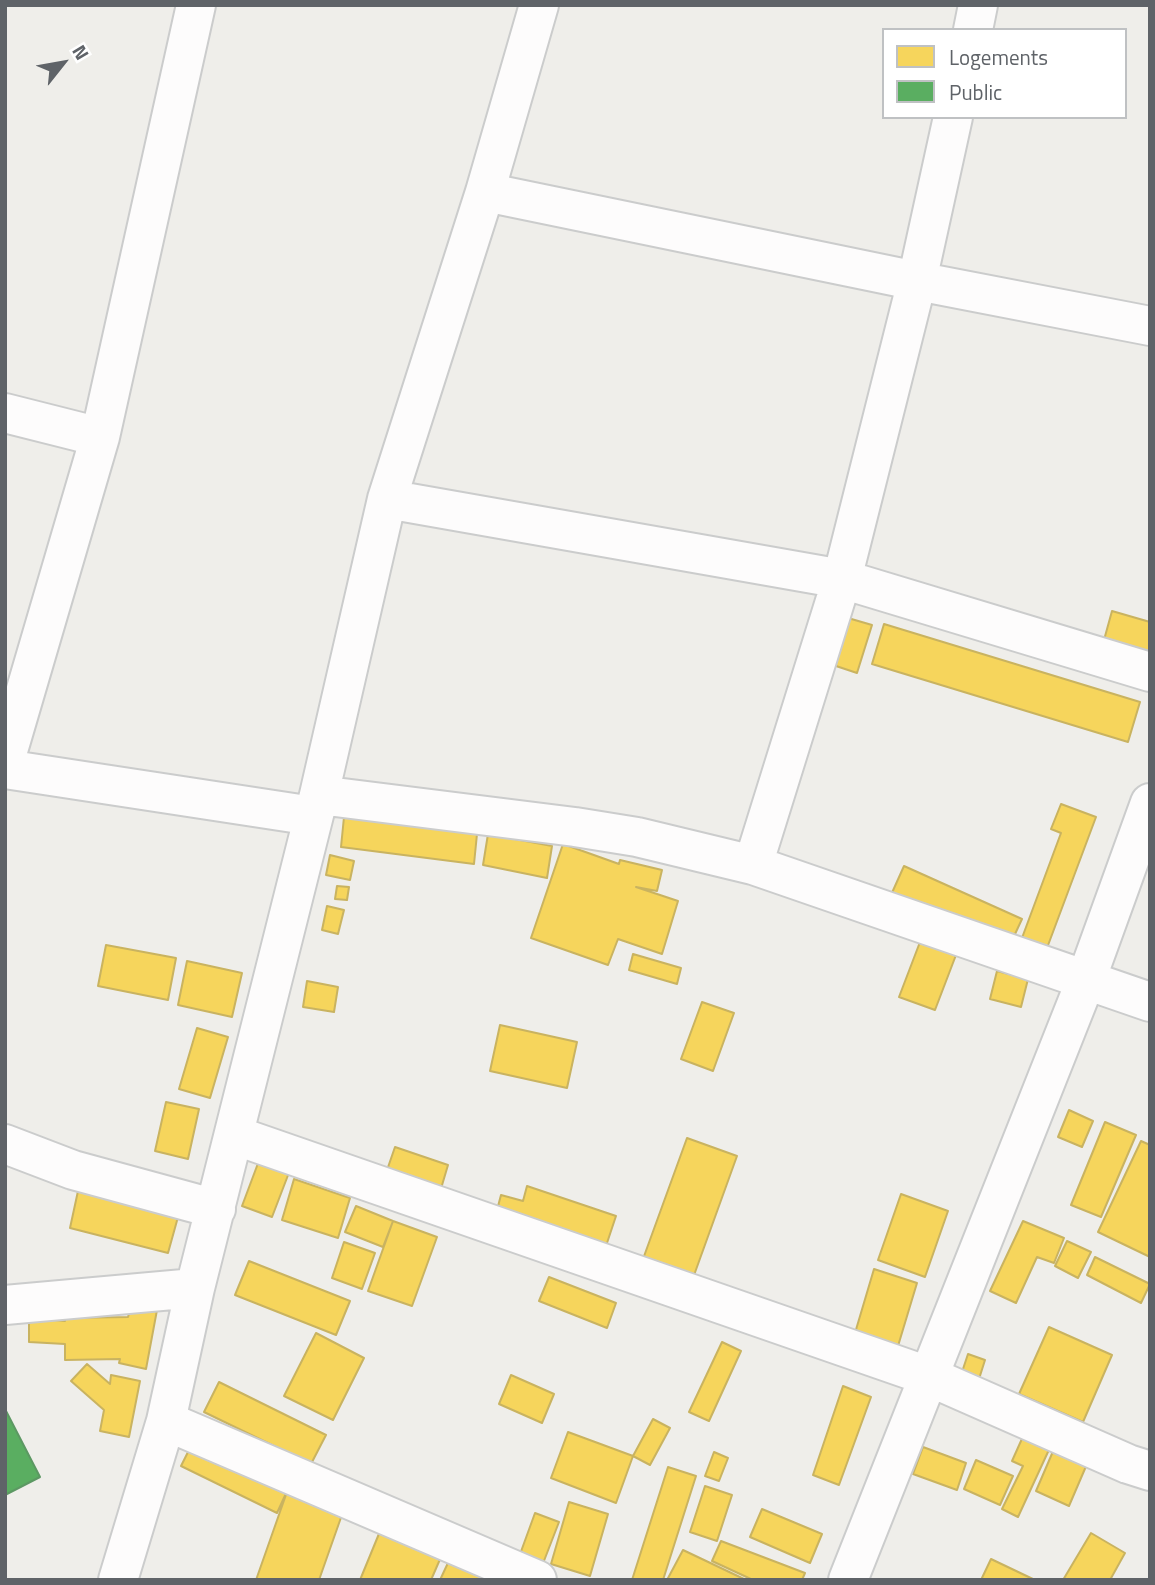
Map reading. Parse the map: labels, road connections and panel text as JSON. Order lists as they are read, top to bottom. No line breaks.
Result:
{"legend":["Logements","Public"],"north":"top right"}
